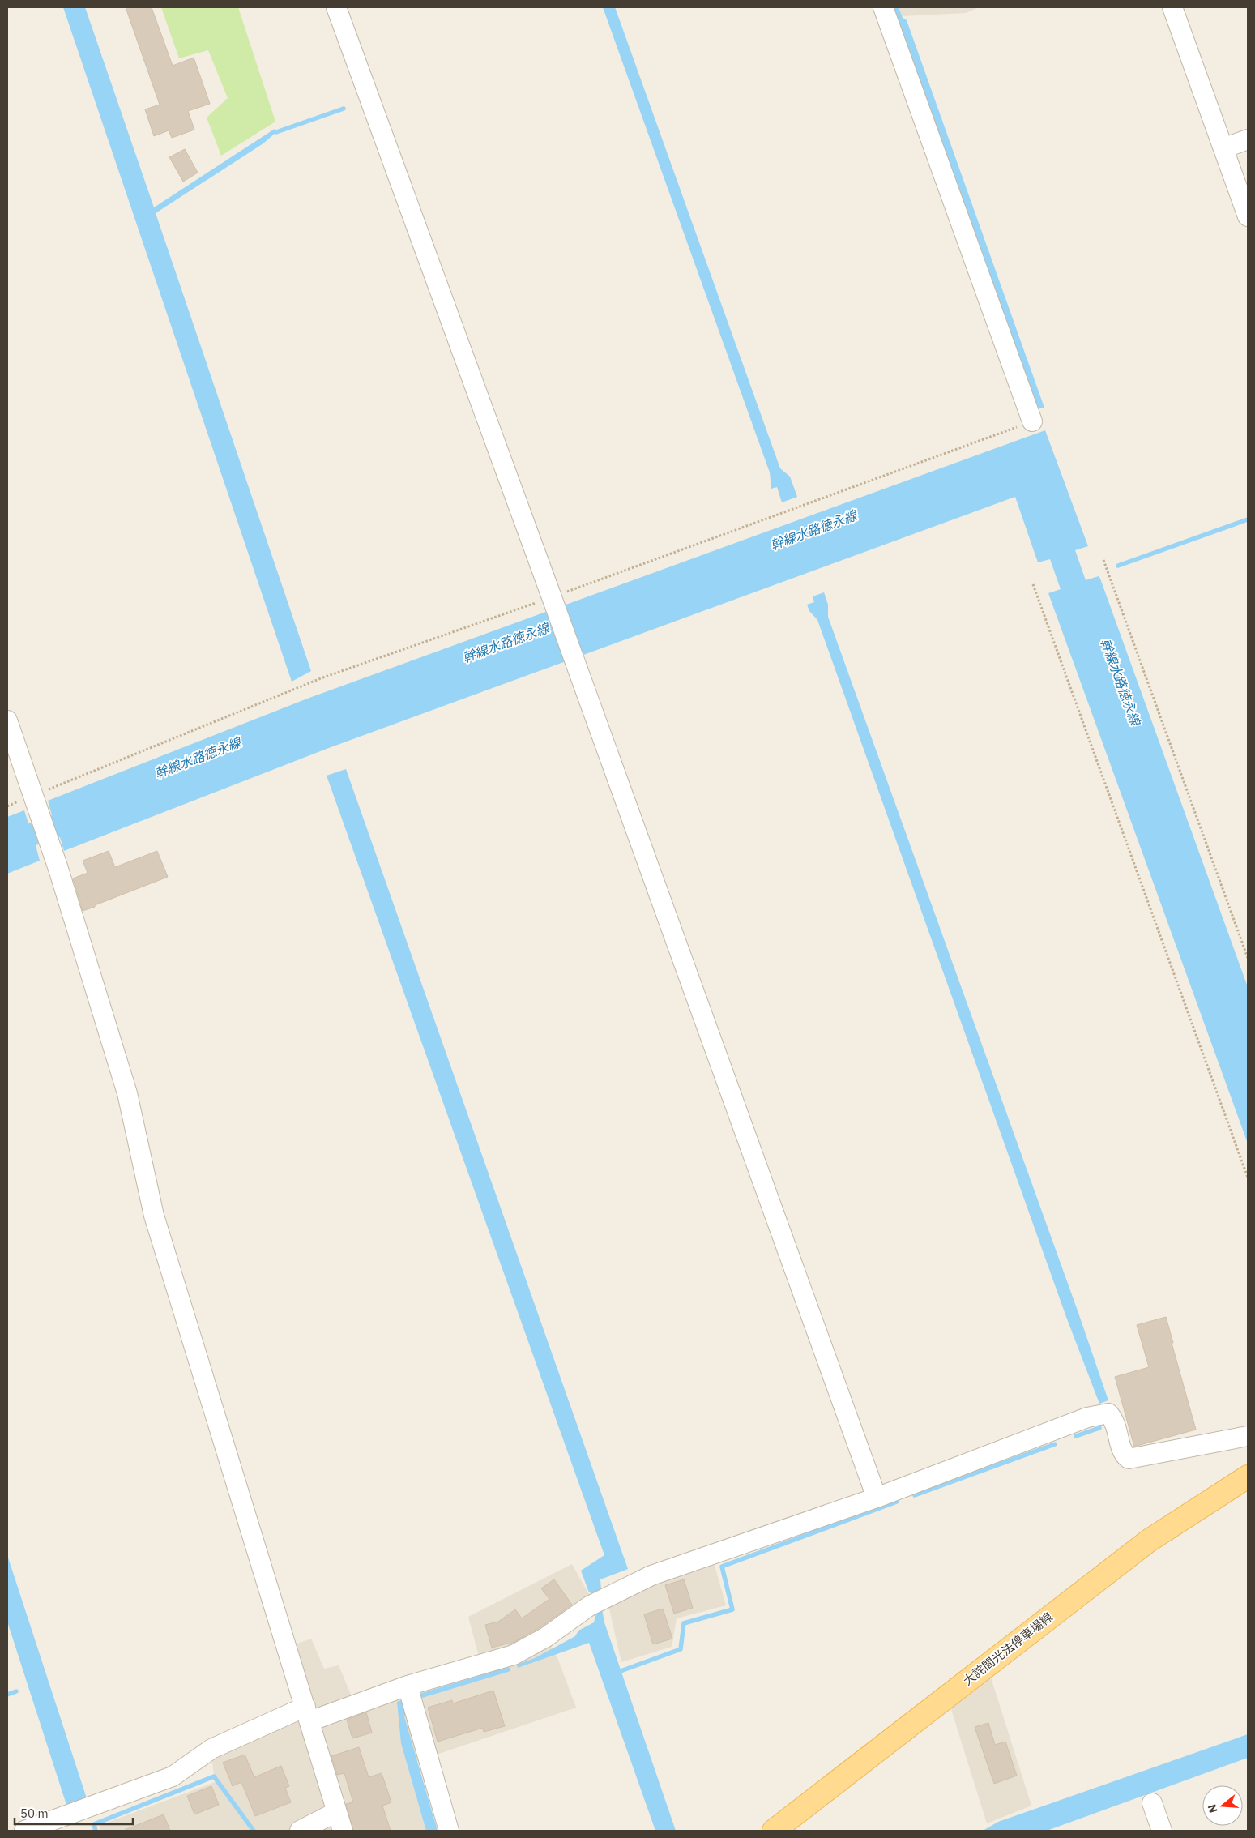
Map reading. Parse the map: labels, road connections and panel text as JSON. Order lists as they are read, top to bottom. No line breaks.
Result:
{"streets":{"main road":["大詫間光法停車場線"]},"water":["幹線水路徳永線"],"scale_bar":"50 m","north":"left"}
